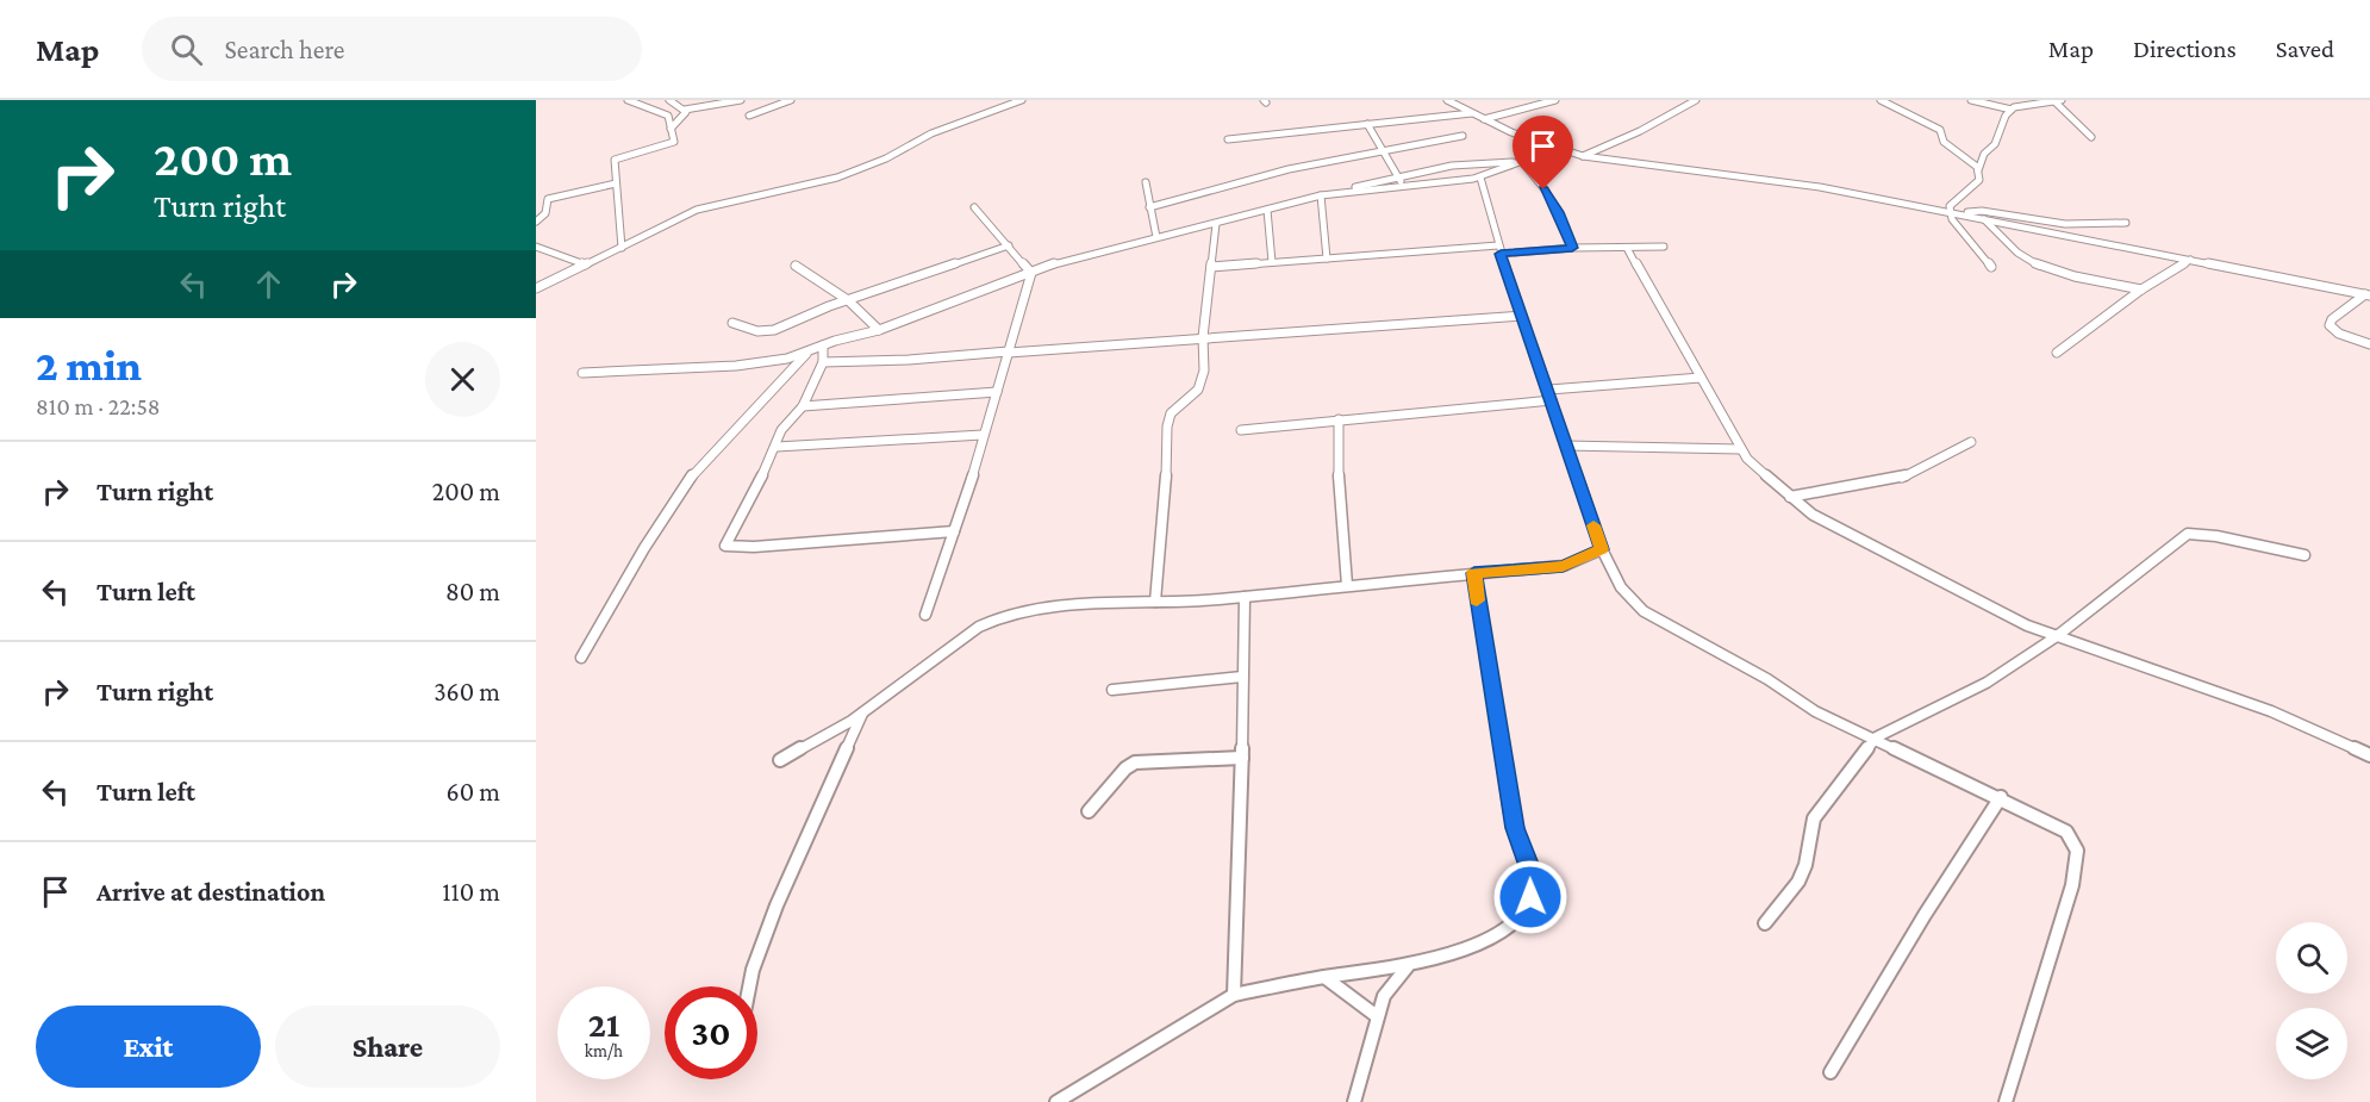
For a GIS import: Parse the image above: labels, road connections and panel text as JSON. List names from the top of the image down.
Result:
{
  "page": {
    "header": "Map",
    "search": "Search here",
    "nav": ["Map", "Directions", "Saved"],
    "turn": ["200 m", "Turn right"],
    "heading": ["2 min", "810 m · 22:58"],
    "list": [
      {
        "name": "Turn right",
        "value": "200 m"
      },
      {
        "name": "Turn left",
        "value": "80 m"
      },
      {
        "name": "Turn right",
        "value": "360 m"
      },
      {
        "name": "Turn left",
        "value": "60 m"
      },
      {
        "name": "Arrive at destination",
        "value": "110 m"
      }
    ],
    "speed": "21 km/h",
    "limit": "30",
    "buttons": ["Exit", "Share"]
  }
}
